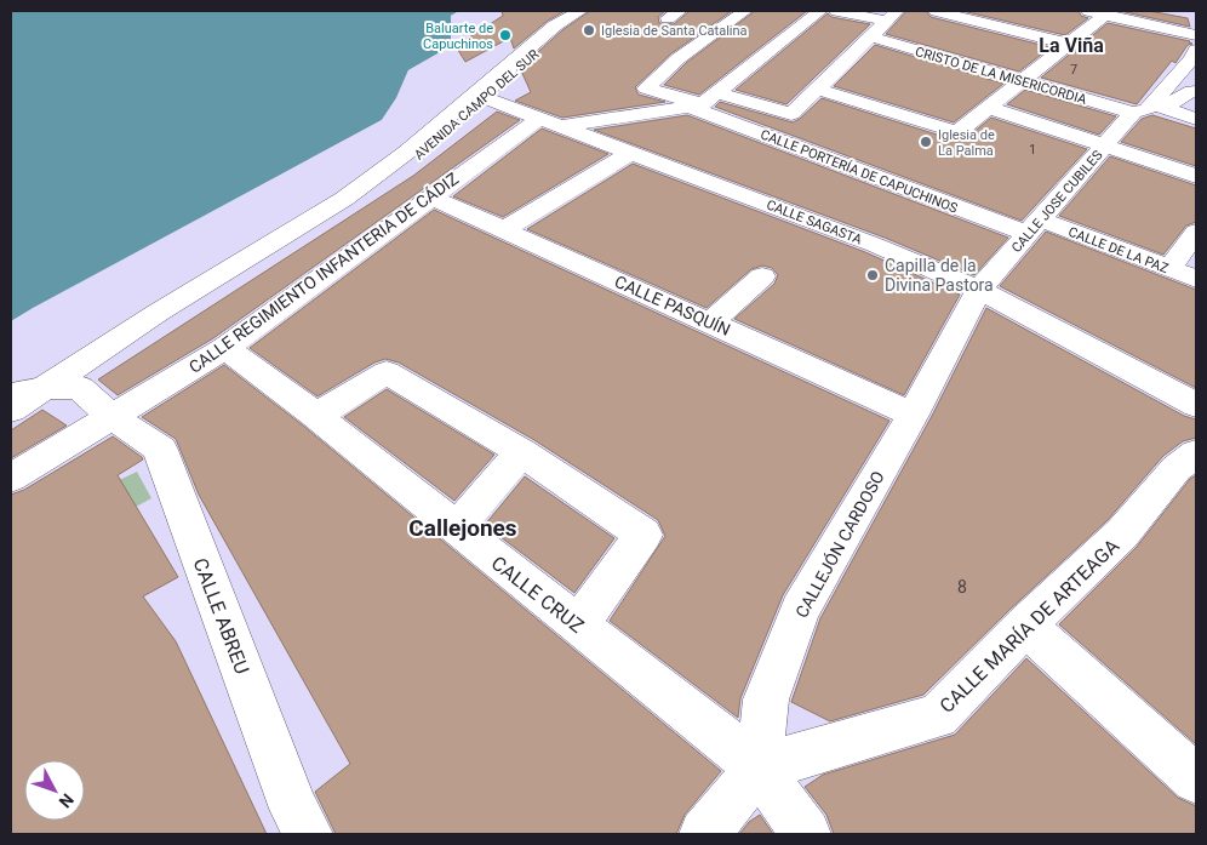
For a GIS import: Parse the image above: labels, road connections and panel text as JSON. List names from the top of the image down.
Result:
{
  "streets": {
    "street": [
      "CRISTO DE LA MISERICORDIA",
      "AVENIDA CAMPO DEL SUR",
      "CALLE PORTERÍA DE CAPUCHINOS",
      "CALLE JOSE CUBILES",
      "CALLE SAGASTA",
      "CALLE DE LA PAZ",
      "CALLE REGIMIENTO INFANTERIA DE CÁDIZ",
      "CALLE PASQUÍN",
      "CALLEJÓN CARDOSO",
      "CALLE CRUZ",
      "CALLE ABREU",
      "CALLE MARÍA DE ARTEAGA"
    ]
  },
  "crossings": [
    ["CRISTO DE LA MISERICORDIA", "CALLE JOSE CUBILES"],
    ["AVENIDA CAMPO DEL SUR", "CALLE SAGASTA"],
    ["AVENIDA CAMPO DEL SUR", "CALLE ABREU"],
    ["CALLE PORTERÍA DE CAPUCHINOS", "CALLE JOSE CUBILES"],
    ["CALLE PORTERÍA DE CAPUCHINOS", "CALLE DE LA PAZ"],
    ["CALLE JOSE CUBILES", "CALLE SAGASTA"],
    ["CALLE JOSE CUBILES", "CALLE DE LA PAZ"],
    ["CALLE JOSE CUBILES", "CALLEJÓN CARDOSO"],
    ["CALLE SAGASTA", "CALLE REGIMIENTO INFANTERIA DE CÁDIZ"],
    ["CALLE SAGASTA", "CALLEJÓN CARDOSO"],
    ["CALLE REGIMIENTO INFANTERIA DE CÁDIZ", "CALLE PASQUÍN"],
    ["CALLE REGIMIENTO INFANTERIA DE CÁDIZ", "CALLE CRUZ"],
    ["CALLE REGIMIENTO INFANTERIA DE CÁDIZ", "CALLE ABREU"],
    ["CALLE PASQUÍN", "CALLEJÓN CARDOSO"],
    ["CALLEJÓN CARDOSO", "CALLE CRUZ"],
    ["CALLEJÓN CARDOSO", "CALLE MARÍA DE ARTEAGA"],
    ["CALLE CRUZ", "CALLE MARÍA DE ARTEAGA"]
  ],
  "districts": ["La Viña", "Callejones"],
  "places": [
    "Iglesia de Santa Catalina",
    "Baluarte de Capuchinos",
    "Iglesia de La Palma",
    "Capilla de la Divina Pastora"
  ],
  "house_numbers": ["7", "1", "8"],
  "north": "bottom right"
}
